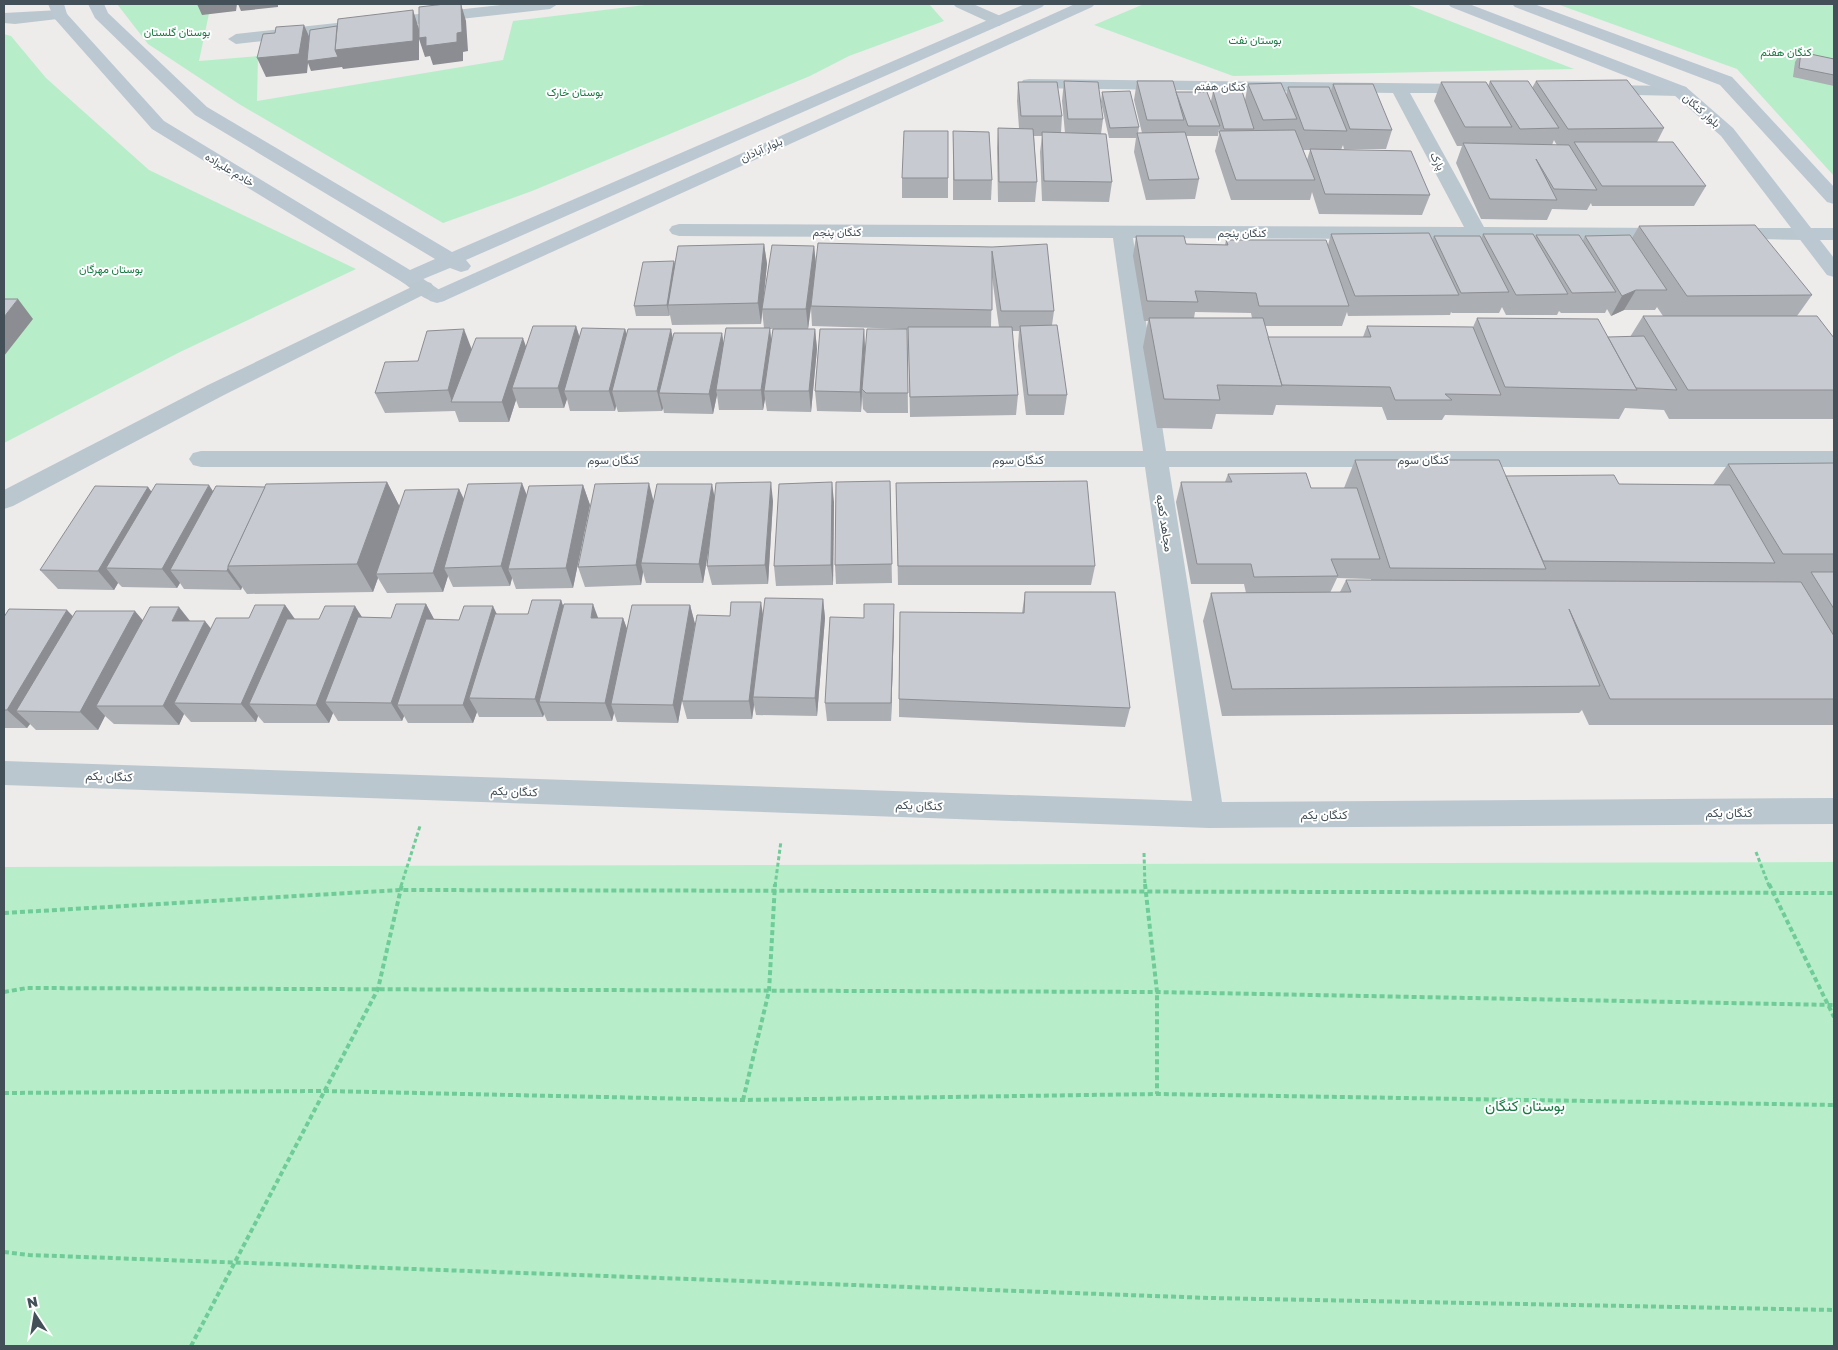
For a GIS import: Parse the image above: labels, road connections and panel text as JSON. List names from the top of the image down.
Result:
{
  "streets": {
    "main road": ["بلوار کنگان", "بلوار آبادان", "خادم علیزاده"],
    "street": [
      "کنگان هفتم",
      "پارک",
      "کنگان پنجم",
      "کنگان سوم",
      "مجاهد کعبه",
      "کنگان یکم"
    ]
  },
  "crossings": [
    ["کنگان هفتم", "پارک"],
    ["بلوار کنگان", "کنگان پنجم"],
    ["بلوار آبادان", "خادم علیزاده"],
    ["پارک", "کنگان پنجم"],
    ["کنگان پنجم", "مجاهد کعبه"],
    ["کنگان سوم", "مجاهد کعبه"],
    ["مجاهد کعبه", "کنگان یکم"]
  ],
  "parks": [
    "بوستان گلستان",
    "بوستان نفت",
    "کنگان هفتم",
    "بوستان خارک",
    "بوستان مهرگان",
    "بوستان کنگان"
  ],
  "north": "top"
}
